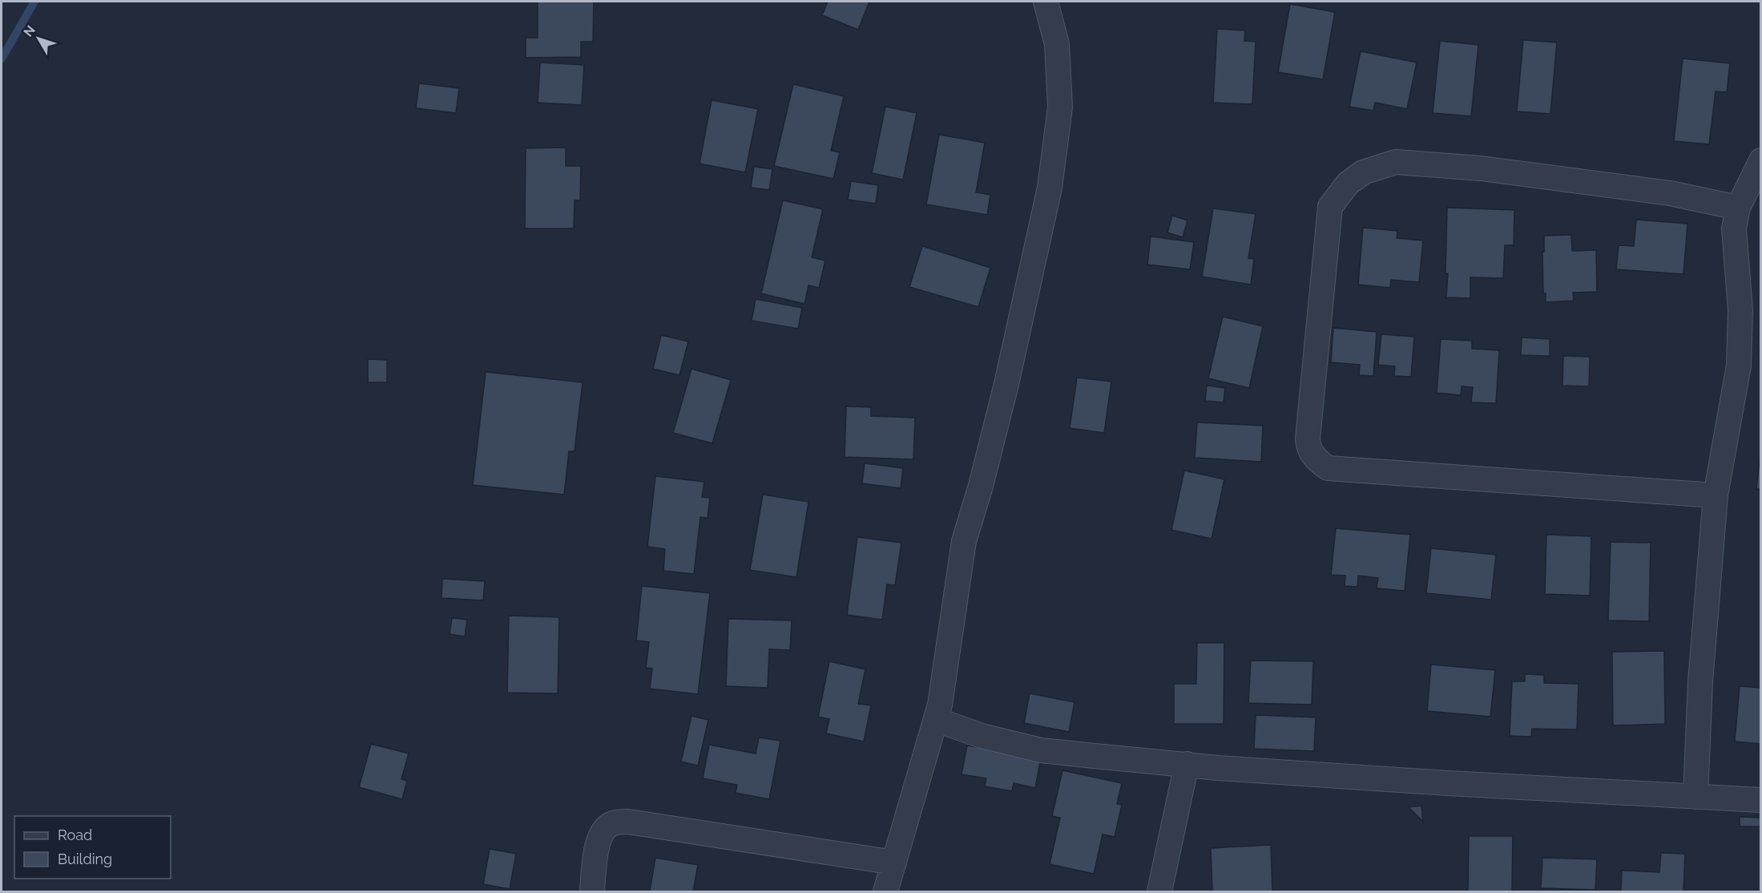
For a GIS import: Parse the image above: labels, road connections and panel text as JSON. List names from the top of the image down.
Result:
{
  "legend": ["Road", "Building"],
  "north": "top left"
}
